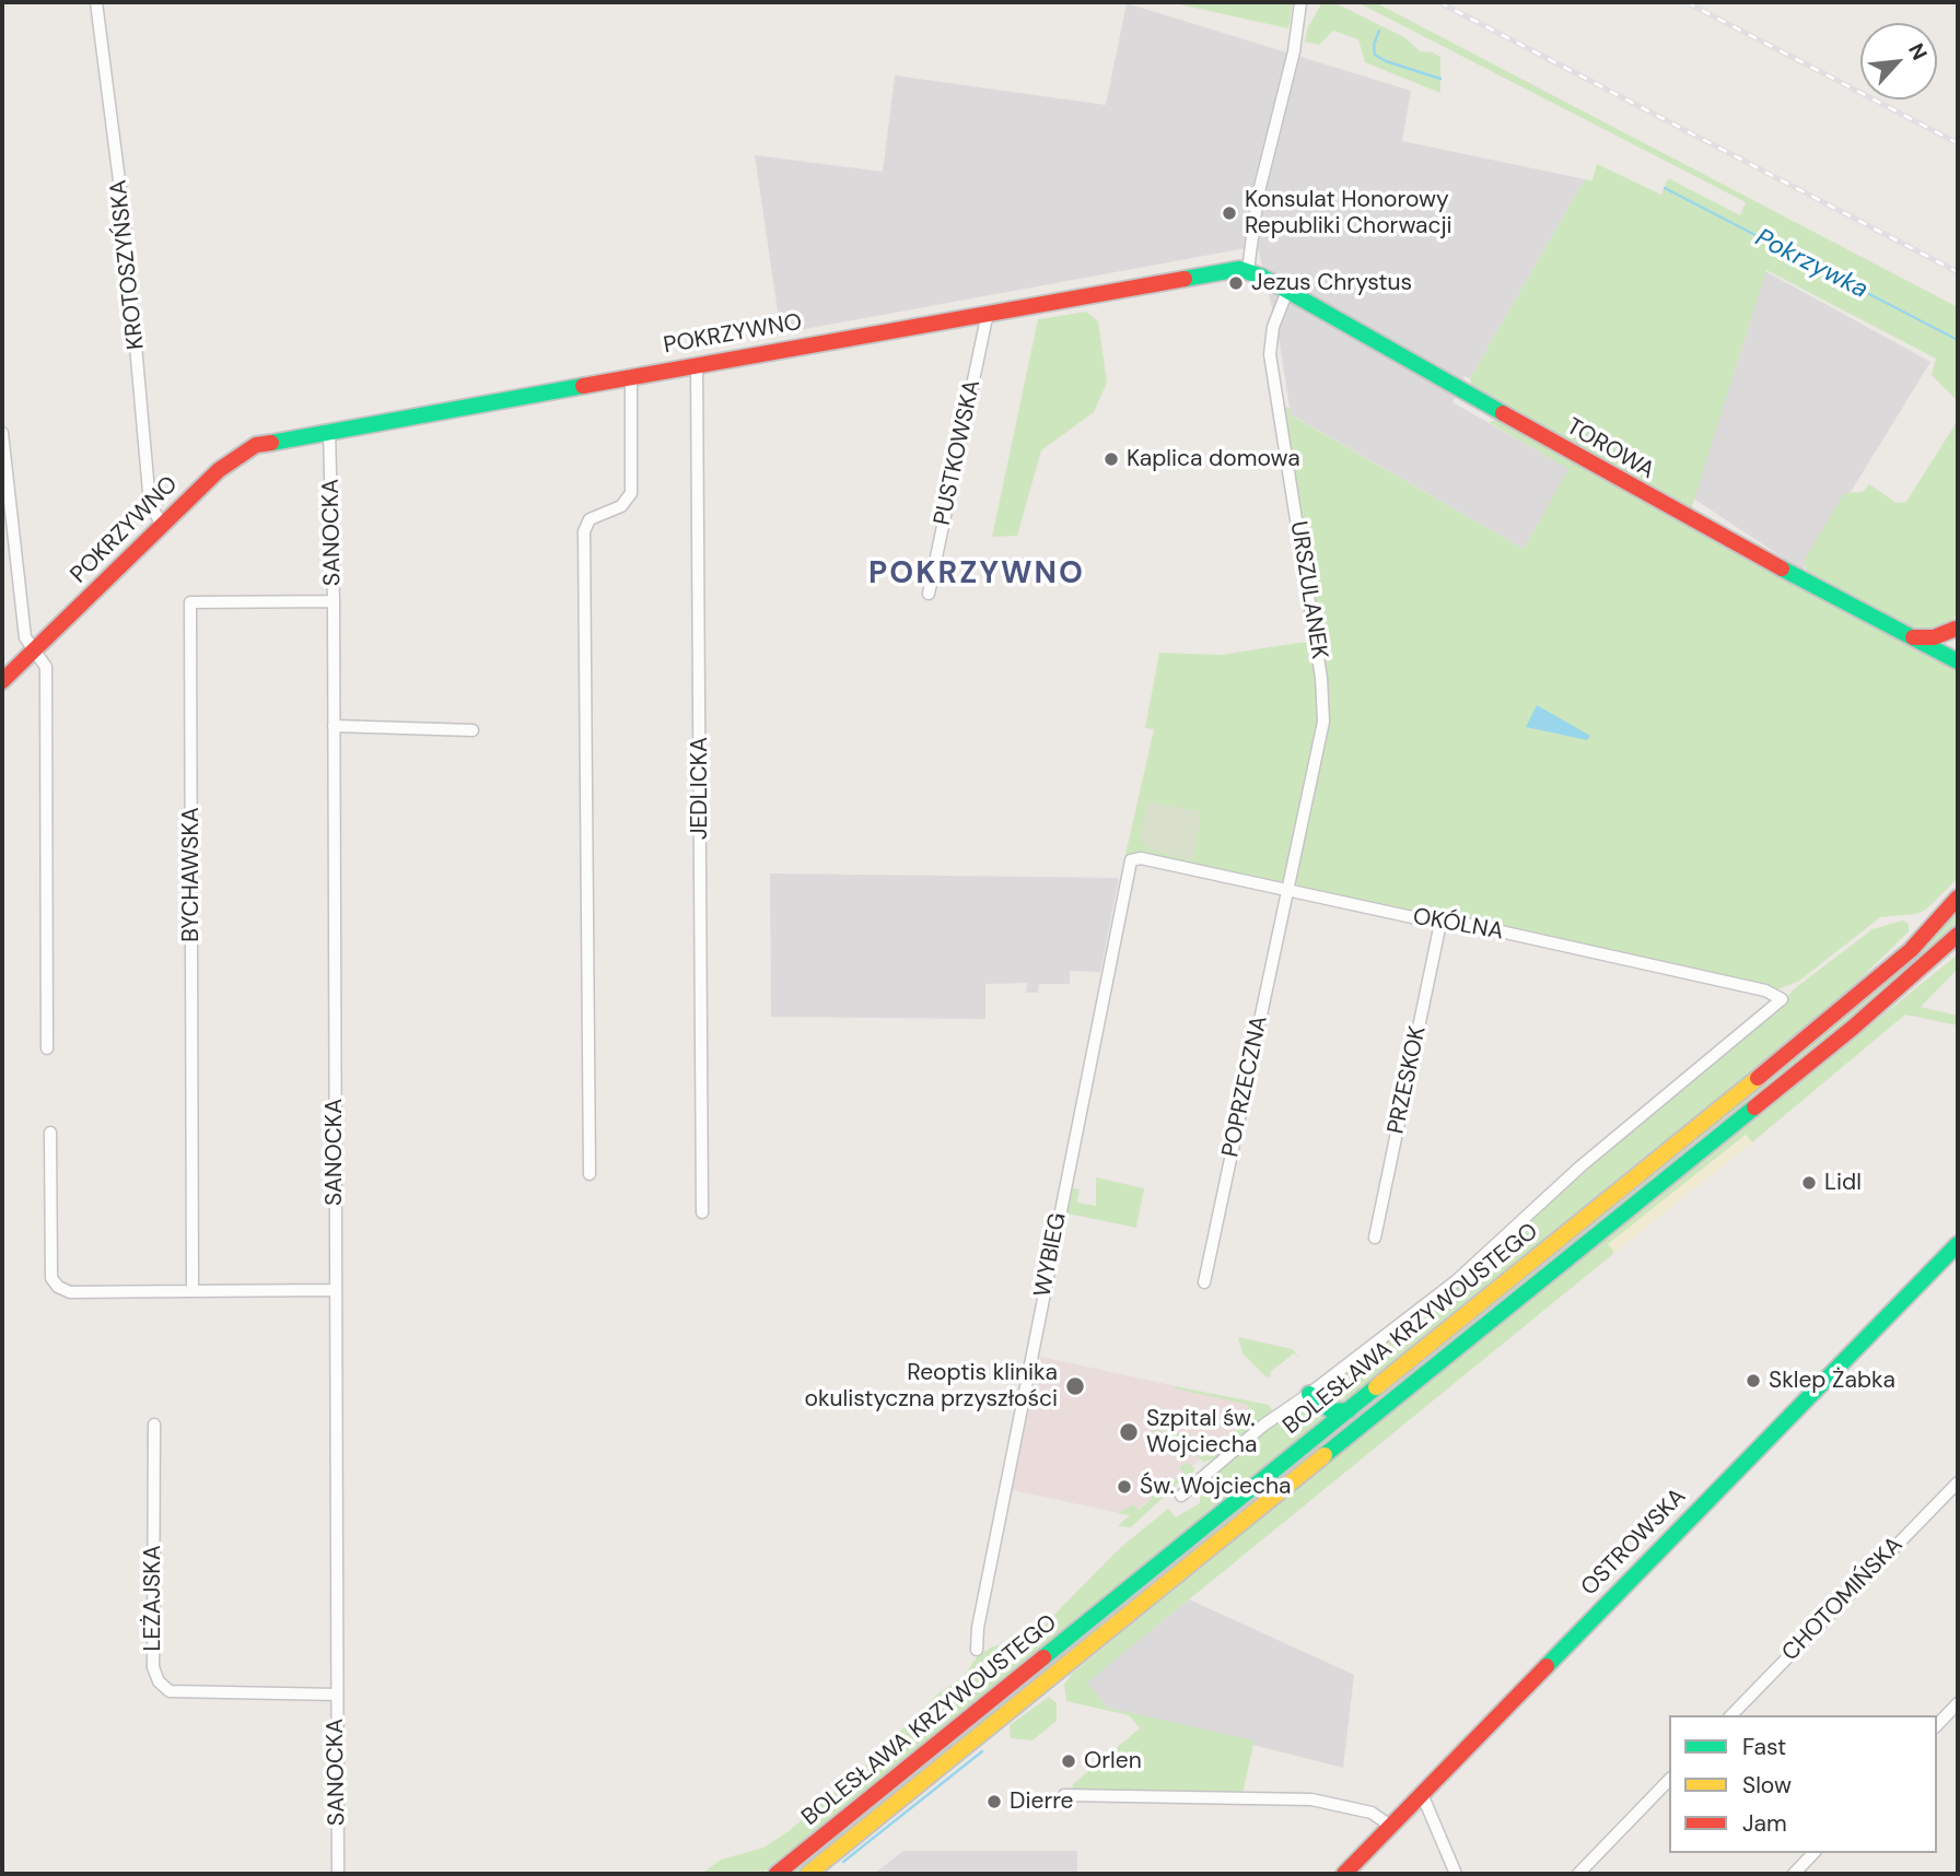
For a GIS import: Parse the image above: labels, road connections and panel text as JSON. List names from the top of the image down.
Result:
{
  "streets": {
    "street": [
      "KROTOSZYŃSKA",
      "POKRZYWNO",
      "TOROWA",
      "PUSTKOWSKA",
      "SANOCKA",
      "URSZULANEK",
      "JEDLICKA",
      "BYCHAWSKA",
      "OKÓLNA",
      "PRZESKOK",
      "POPRZECZNA",
      "WYBIEG",
      "BOLESŁAWA KRZYWOUSTEGO",
      "OSTROWSKA",
      "LEŻAJSKA",
      "CHOTOMIŃSKA"
    ]
  },
  "crossings": [
    ["KROTOSZYŃSKA", "POKRZYWNO"],
    ["POKRZYWNO", "TOROWA"],
    ["POKRZYWNO", "PUSTKOWSKA"],
    ["POKRZYWNO", "SANOCKA"],
    ["POKRZYWNO", "JEDLICKA"],
    ["TOROWA", "URSZULANEK"],
    ["SANOCKA", "BYCHAWSKA"],
    ["SANOCKA", "LEŻAJSKA"],
    ["URSZULANEK", "OKÓLNA"],
    ["URSZULANEK", "POPRZECZNA"],
    ["OKÓLNA", "PRZESKOK"],
    ["OKÓLNA", "POPRZECZNA"],
    ["OKÓLNA", "WYBIEG"],
    ["OKÓLNA", "BOLESŁAWA KRZYWOUSTEGO"]
  ],
  "districts": ["POKRZYWNO"],
  "water": ["Pokrzywka"],
  "places": [
    "Konsulat Honorowy Republiki Chorwacji",
    "Jezus Chrystus",
    "Kaplica domowa",
    "Lidl",
    "Sklep Żabka",
    "Reoptis klinika okulistyczna przyszłości",
    "Szpital św. Wojciecha",
    "Św. Wojciecha",
    "Orlen",
    "Dierre"
  ],
  "legend": ["Fast", "Slow", "Jam"],
  "north": "top right"
}
